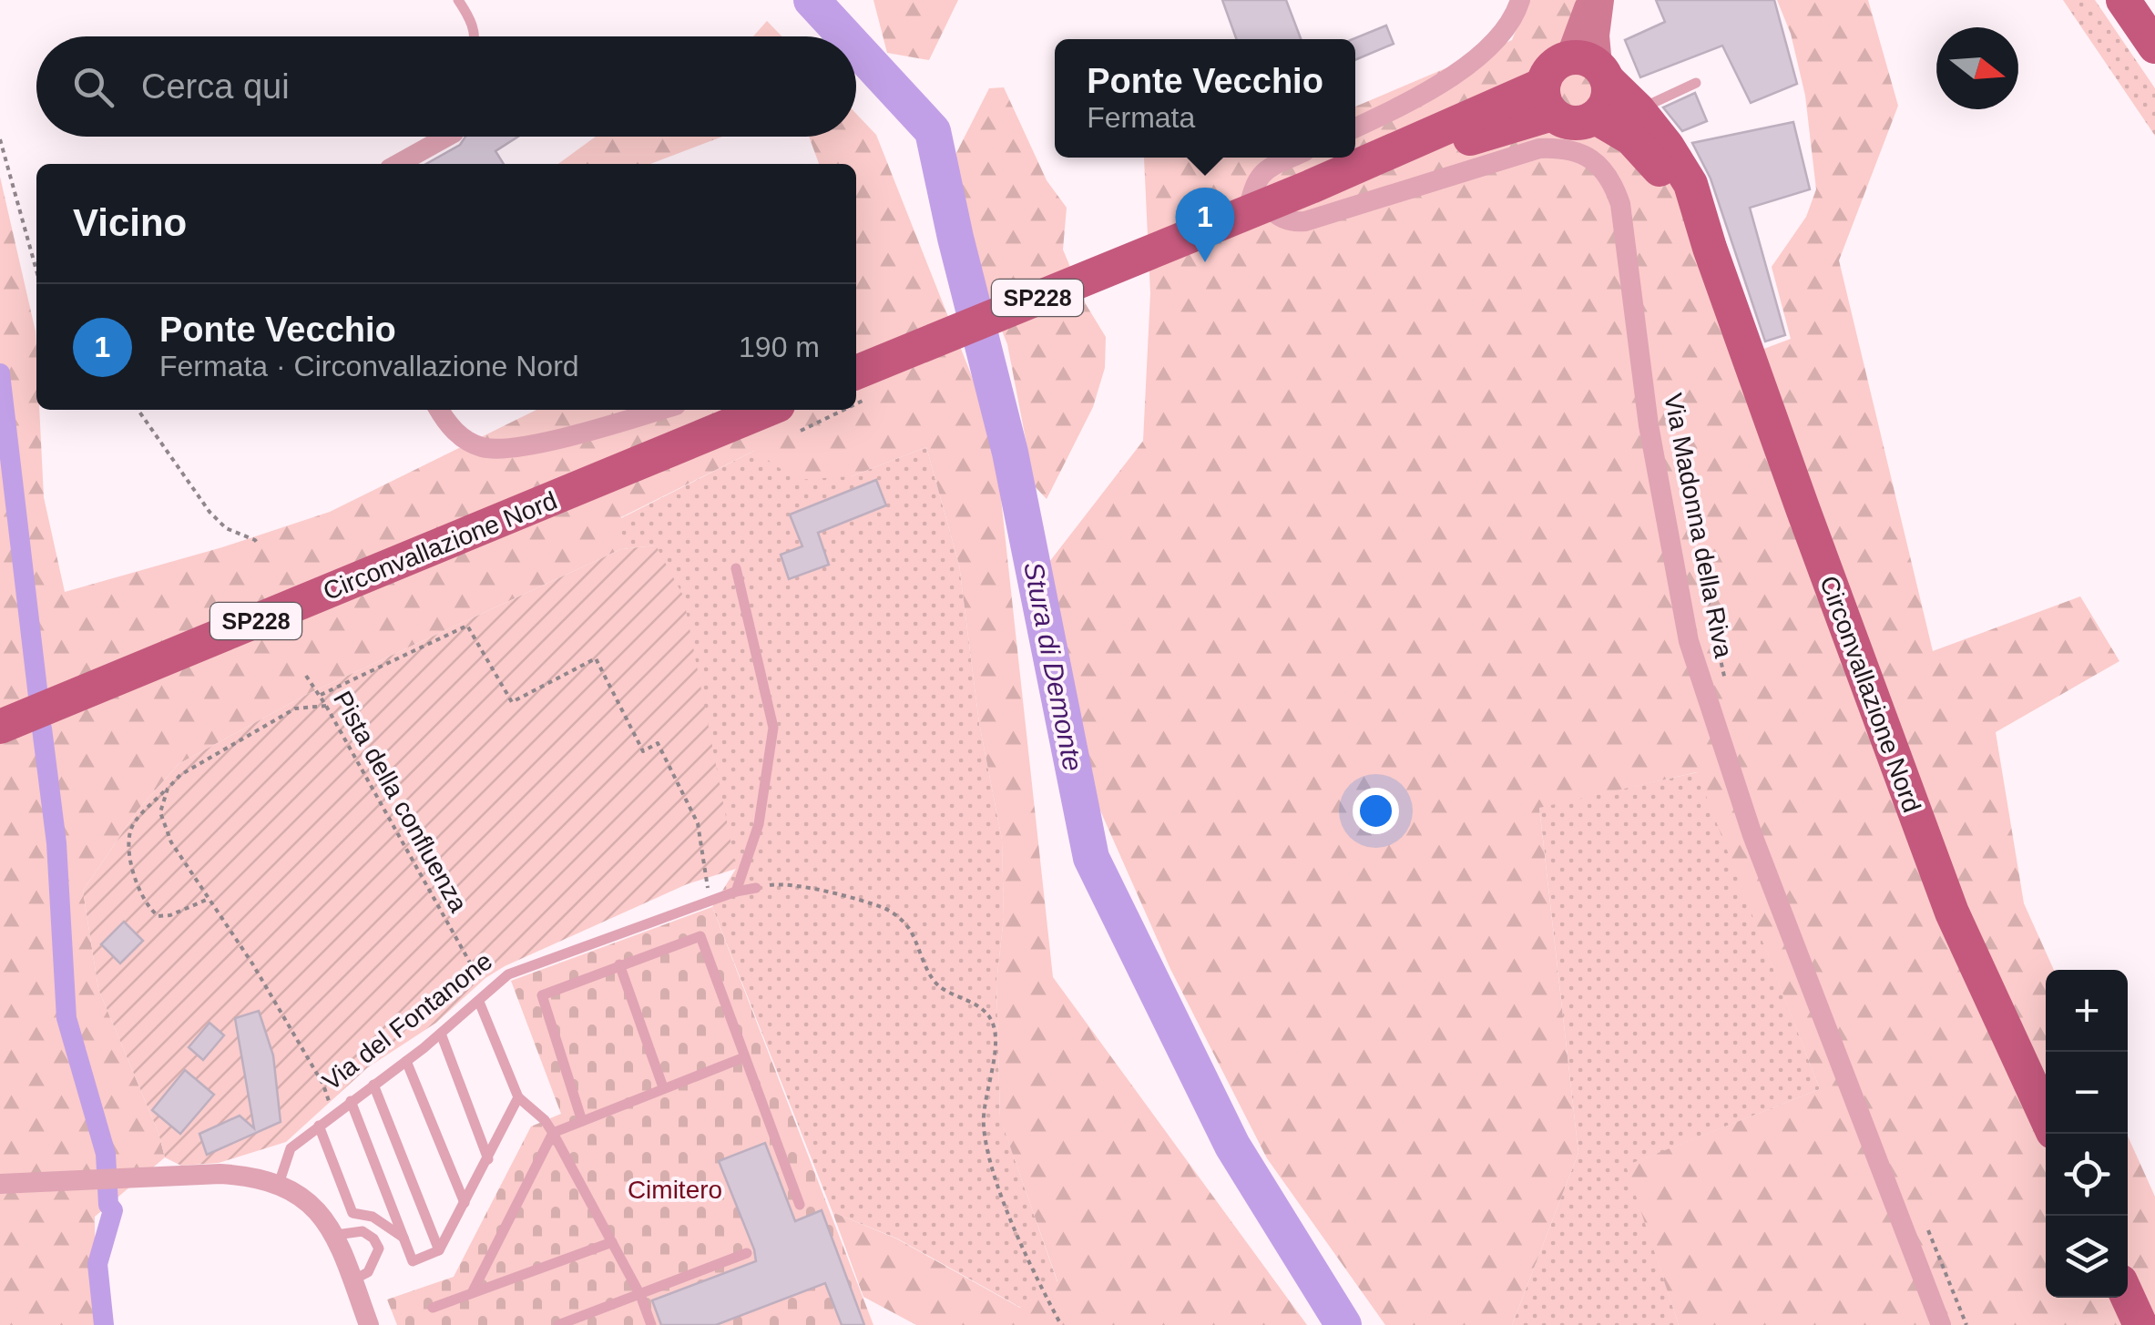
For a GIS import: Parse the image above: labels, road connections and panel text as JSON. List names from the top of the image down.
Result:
{
  "streets": {
    "main road": ["SP228", "Circonvallazione Nord"],
    "street": ["Via Madonna della Riva"],
    "lane": ["Via del Fontanone"],
    "path": ["Pista della confluenza"]
  },
  "crossings": [
    ["SP228", "Via Madonna della Riva"],
    ["Pista della confluenza", "Via del Fontanone"]
  ],
  "water": ["Stura di Demonte"],
  "parks": ["Cimitero"],
  "north": "right",
  "page": {
    "search": "Cerca qui",
    "popup": ["Ponte Vecchio", "Fermata"],
    "heading": "Vicino",
    "pins": "1",
    "list": [
      {
        "mark": "1",
        "name": "Ponte Vecchio",
        "note": "Fermata · Circonvallazione Nord",
        "value": "190 m"
      }
    ],
    "map_buttons": ["+", "−"]
  }
}
